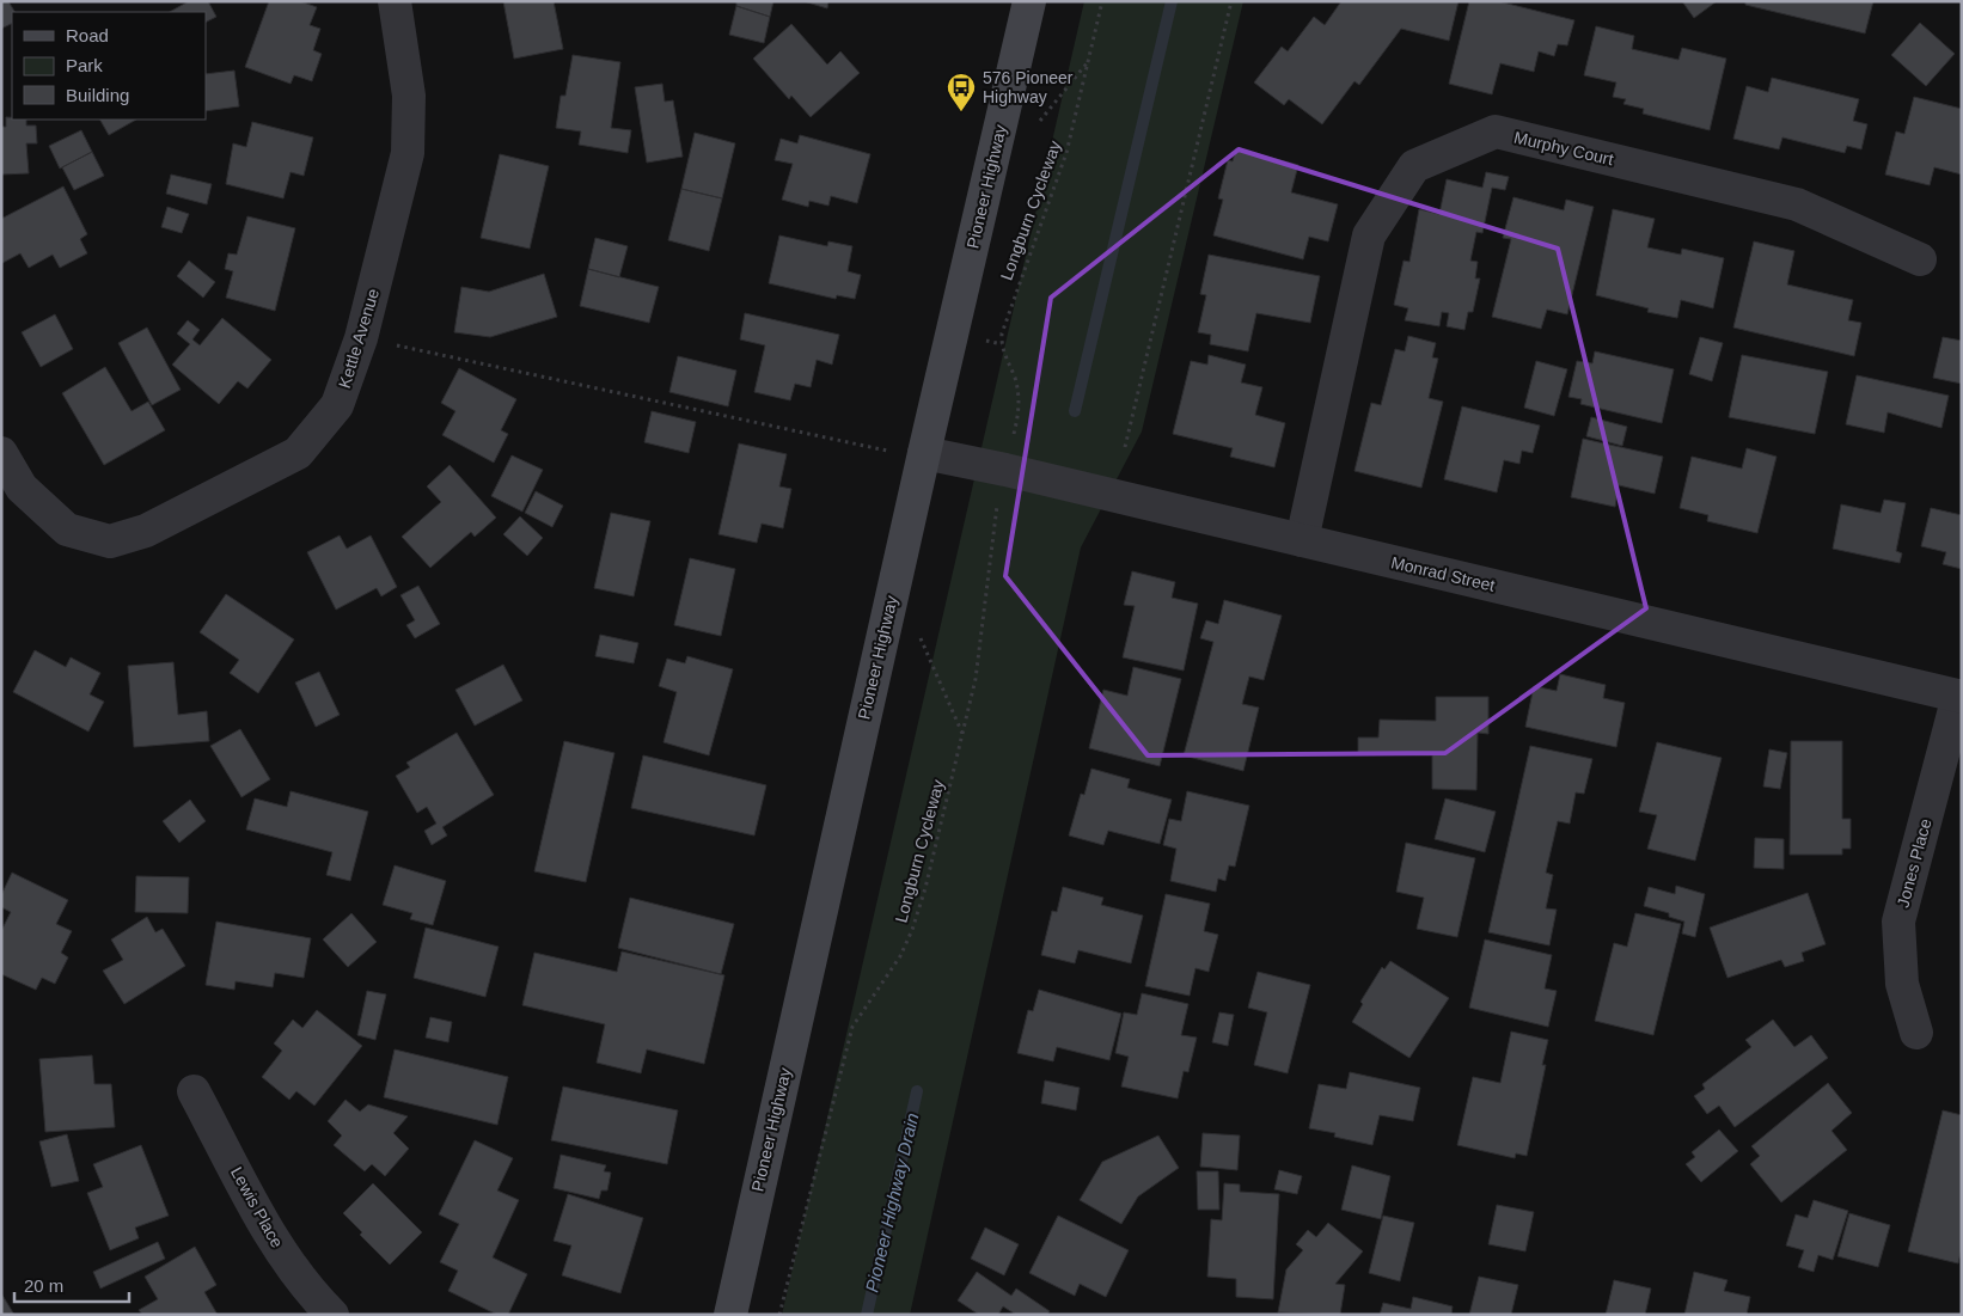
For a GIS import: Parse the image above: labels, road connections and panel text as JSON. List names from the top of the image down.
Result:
{
  "streets": {
    "main road": ["Pioneer Highway"],
    "street": [
      "Murphy Court",
      "Kettle Avenue",
      "Monrad Street",
      "Jones Place",
      "Lewis Place"
    ],
    "path": ["Longburn Cycleway"]
  },
  "crossings": [
    ["Murphy Court", "Monrad Street"],
    ["Pioneer Highway", "Monrad Street"],
    ["Monrad Street", "Jones Place"]
  ],
  "water": ["Pioneer Highway Drain"],
  "places": {
    "bus stop": ["576 Pioneer Highway"]
  },
  "legend": ["Road", "Park", "Building"],
  "scale_bar": "20 m"
}
